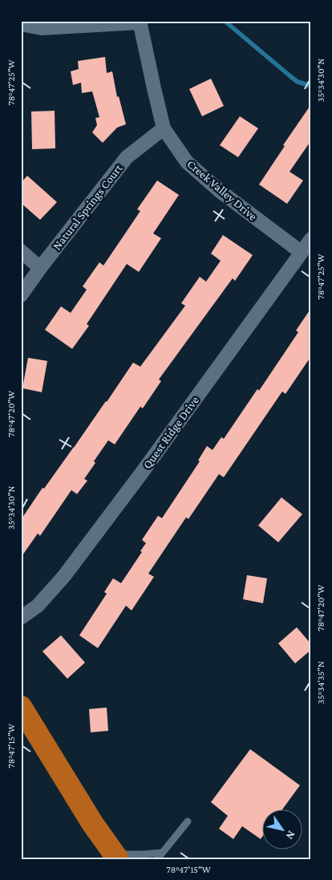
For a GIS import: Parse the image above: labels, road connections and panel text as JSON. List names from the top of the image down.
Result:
{
  "streets": {
    "street": ["Creek Valley Drive", "Natural Springs Court", "Quest Ridge Drive"]
  },
  "crossings": [
    ["Creek Valley Drive", "Natural Springs Court"],
    ["Creek Valley Drive", "Quest Ridge Drive"]
  ],
  "north": "bottom right",
  "coordinates": [
    "35°34'30\"N",
    "78°47'25\"W",
    "78°47'20\"W",
    "35°34'35\"N",
    "78°47'15\"W"
  ]
}
